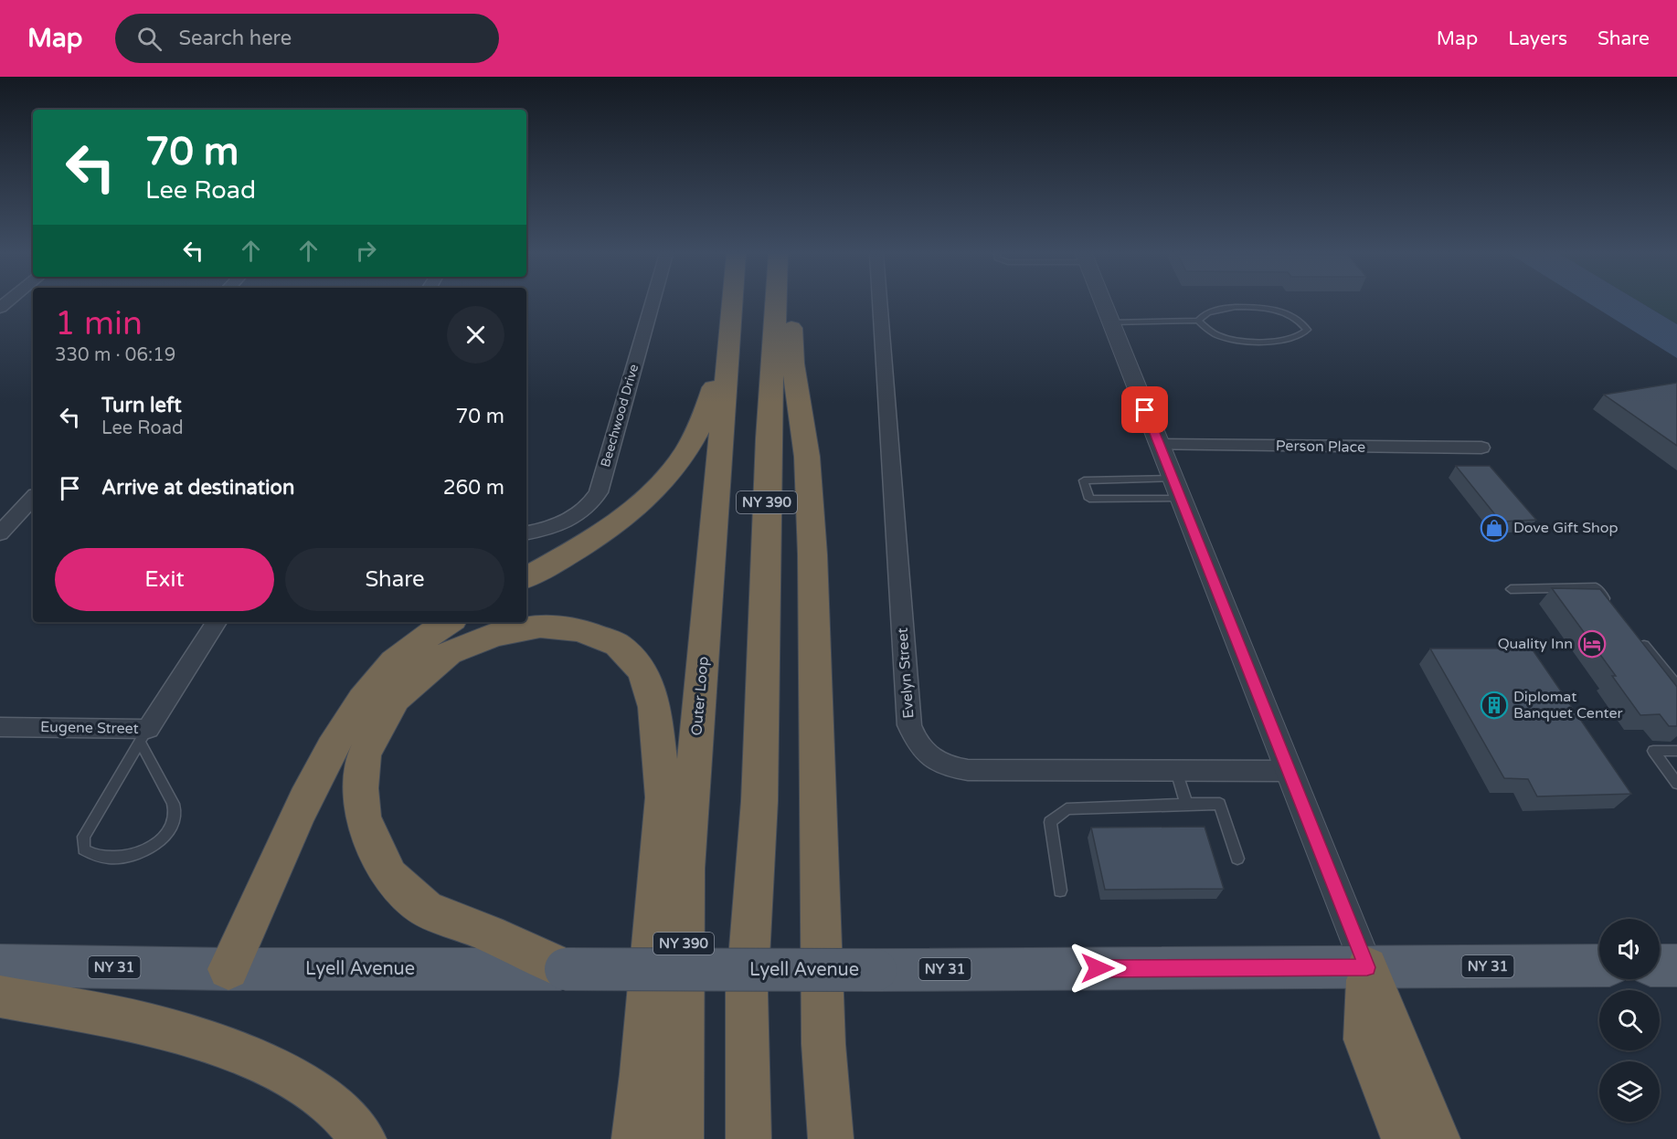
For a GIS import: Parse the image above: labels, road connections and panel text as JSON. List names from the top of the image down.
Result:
{
  "streets": {
    "highway": ["NY 390", "Outer Loop"],
    "main road": ["NY 31", "Lyell Avenue"],
    "street": [
      "Beechwood Drive",
      "Person Place",
      "Evelyn Street",
      "Eugene Street"
    ]
  },
  "places": {
    "shop": ["Dove Gift Shop"],
    "hotel": ["Quality Inn"],
    "building": ["Diplomat Banquet Center"]
  },
  "page": {
    "header": "Map",
    "search": "Search here",
    "nav": ["Map", "Layers", "Share"],
    "turn": ["70 m", "Lee Road"],
    "heading": ["1 min", "330 m · 06:19"],
    "list": [
      {
        "name": "Turn left",
        "note": "Lee Road",
        "value": "70 m"
      },
      {
        "name": "Arrive at destination",
        "value": "260 m"
      }
    ],
    "buttons": ["Exit", "Share"]
  }
}
